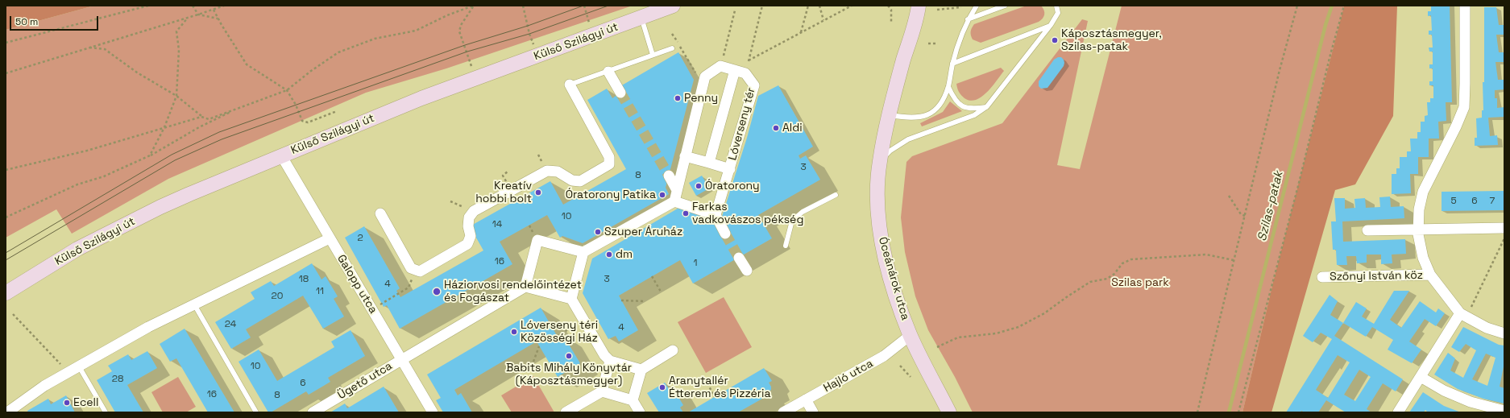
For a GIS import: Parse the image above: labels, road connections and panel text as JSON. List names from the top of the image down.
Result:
{
  "streets": {
    "street": [
      "Külső Szilágyi út",
      "Lóverseny tér",
      "Szőnyi István köz",
      "Óceánárok utca",
      "Galopp utca",
      "Hajló utca",
      "Ügető utca"
    ]
  },
  "crossings": [
    ["Külső Szilágyi út", "Galopp utca"],
    ["Óceánárok utca", "Hajló utca"],
    ["Galopp utca", "Ügető utca"]
  ],
  "water": ["Szilas-patak"],
  "parks": ["Szilas park"],
  "places": [
    "Káposztásmegyer, Szilas-patak",
    "Penny",
    "Aldi",
    "Óratorony",
    "Kreatív hobbi bolt",
    "Óratorony Patika",
    "Farkas vadkovászos pékség",
    "Szuper Áruház",
    "dm",
    "Háziorvosi rendelőintézet és Fogászat",
    "Lóverseny téri Közösségi Ház",
    "Babits Mihály Könyvtár (Káposztásmegyer)",
    "Aranytallér Étterem és Pizzéria",
    "Ecell"
  ],
  "house_numbers": [
    "3",
    "8",
    "5",
    "6",
    "7",
    "10",
    "14",
    "2",
    "16",
    "1",
    "18",
    "3",
    "4",
    "11",
    "20",
    "24",
    "4",
    "10",
    "28",
    "6",
    "16",
    "8"
  ],
  "scale_bar": "50 m"
}
